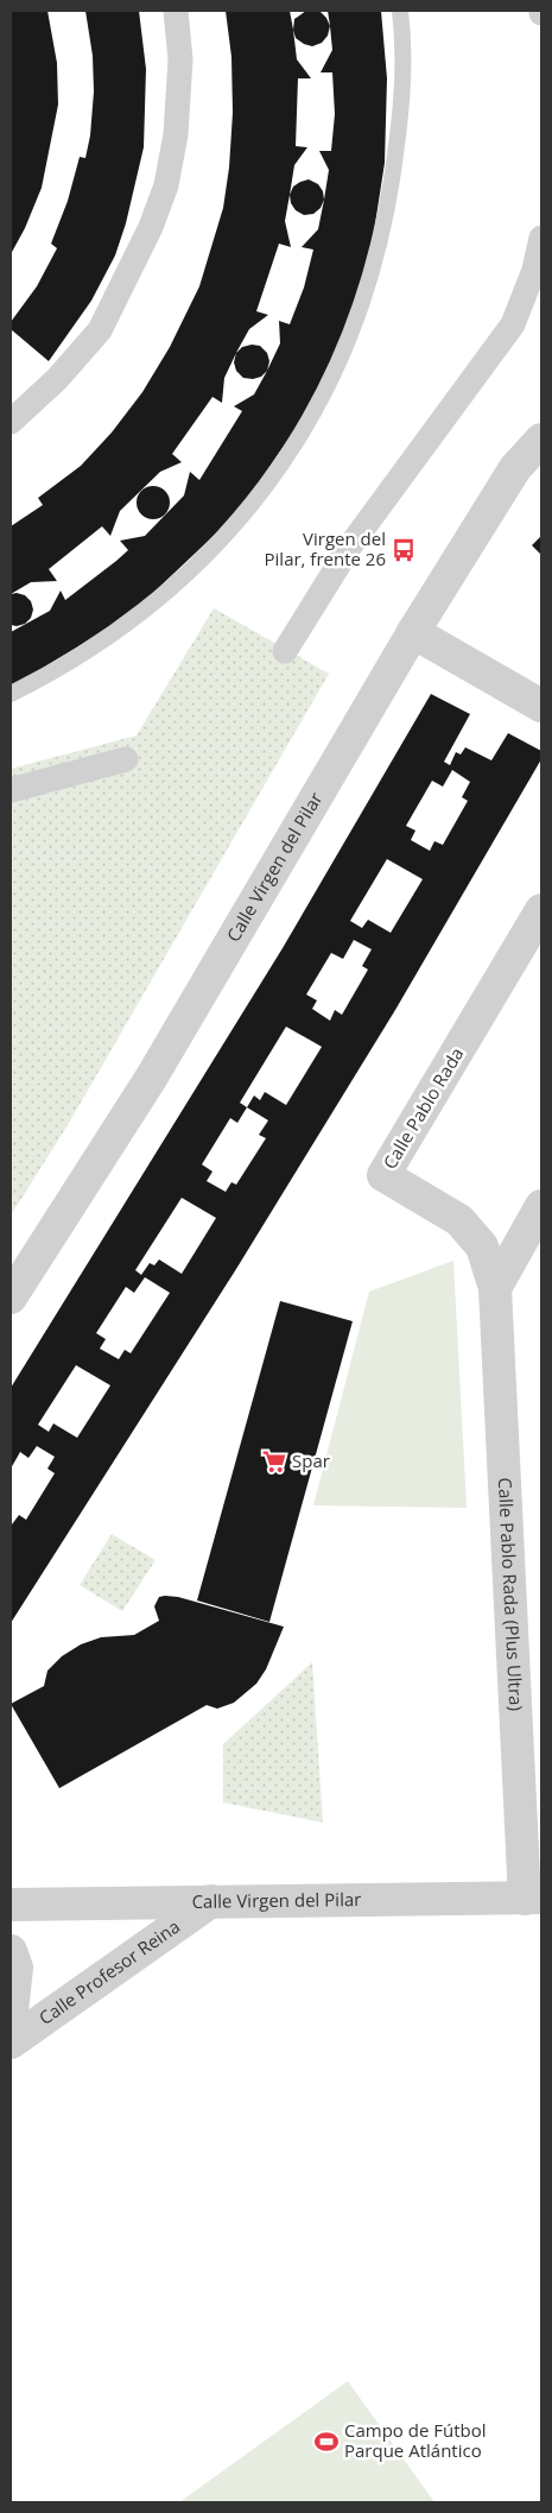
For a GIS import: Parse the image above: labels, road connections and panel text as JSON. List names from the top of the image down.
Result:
{
  "streets": {
    "street": [
      "Calle Virgen del Pilar",
      "Calle Pablo Rada",
      "Calle Pablo Rada (Plus Ultra)",
      "Calle Profesor Reina"
    ]
  },
  "crossings": [
    ["Calle Virgen del Pilar", "Calle Pablo Rada (Plus Ultra)"],
    ["Calle Virgen del Pilar", "Calle Profesor Reina"],
    ["Calle Pablo Rada", "Calle Pablo Rada (Plus Ultra)"]
  ],
  "places": {
    "bus stop": ["Virgen del Pilar, frente 26"],
    "supermarket": ["Spar"],
    "sports": ["Campo de Fútbol Parque Atlántico"]
  }
}
